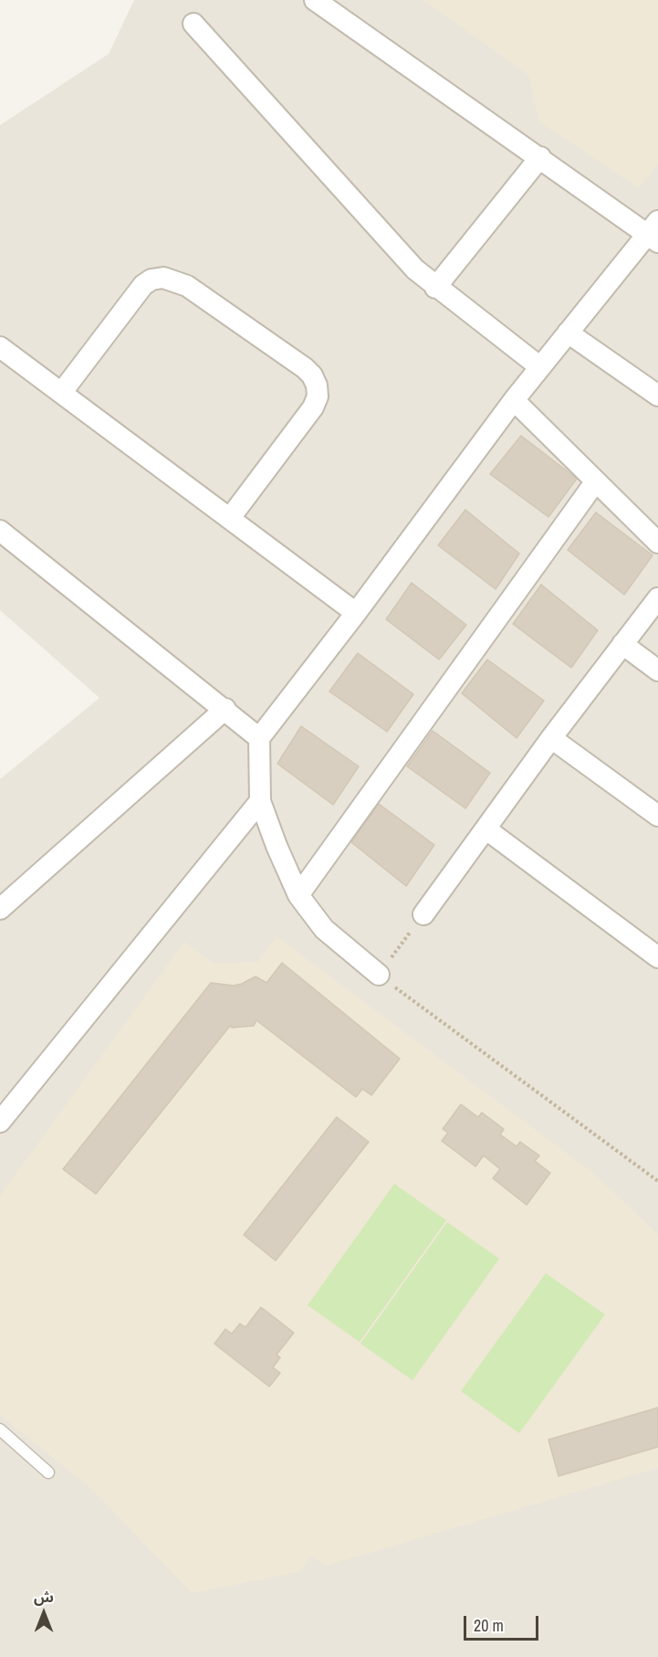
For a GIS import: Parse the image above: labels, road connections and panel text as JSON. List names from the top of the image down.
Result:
{
  "scale_bar": "20 m",
  "north": "top"
}
